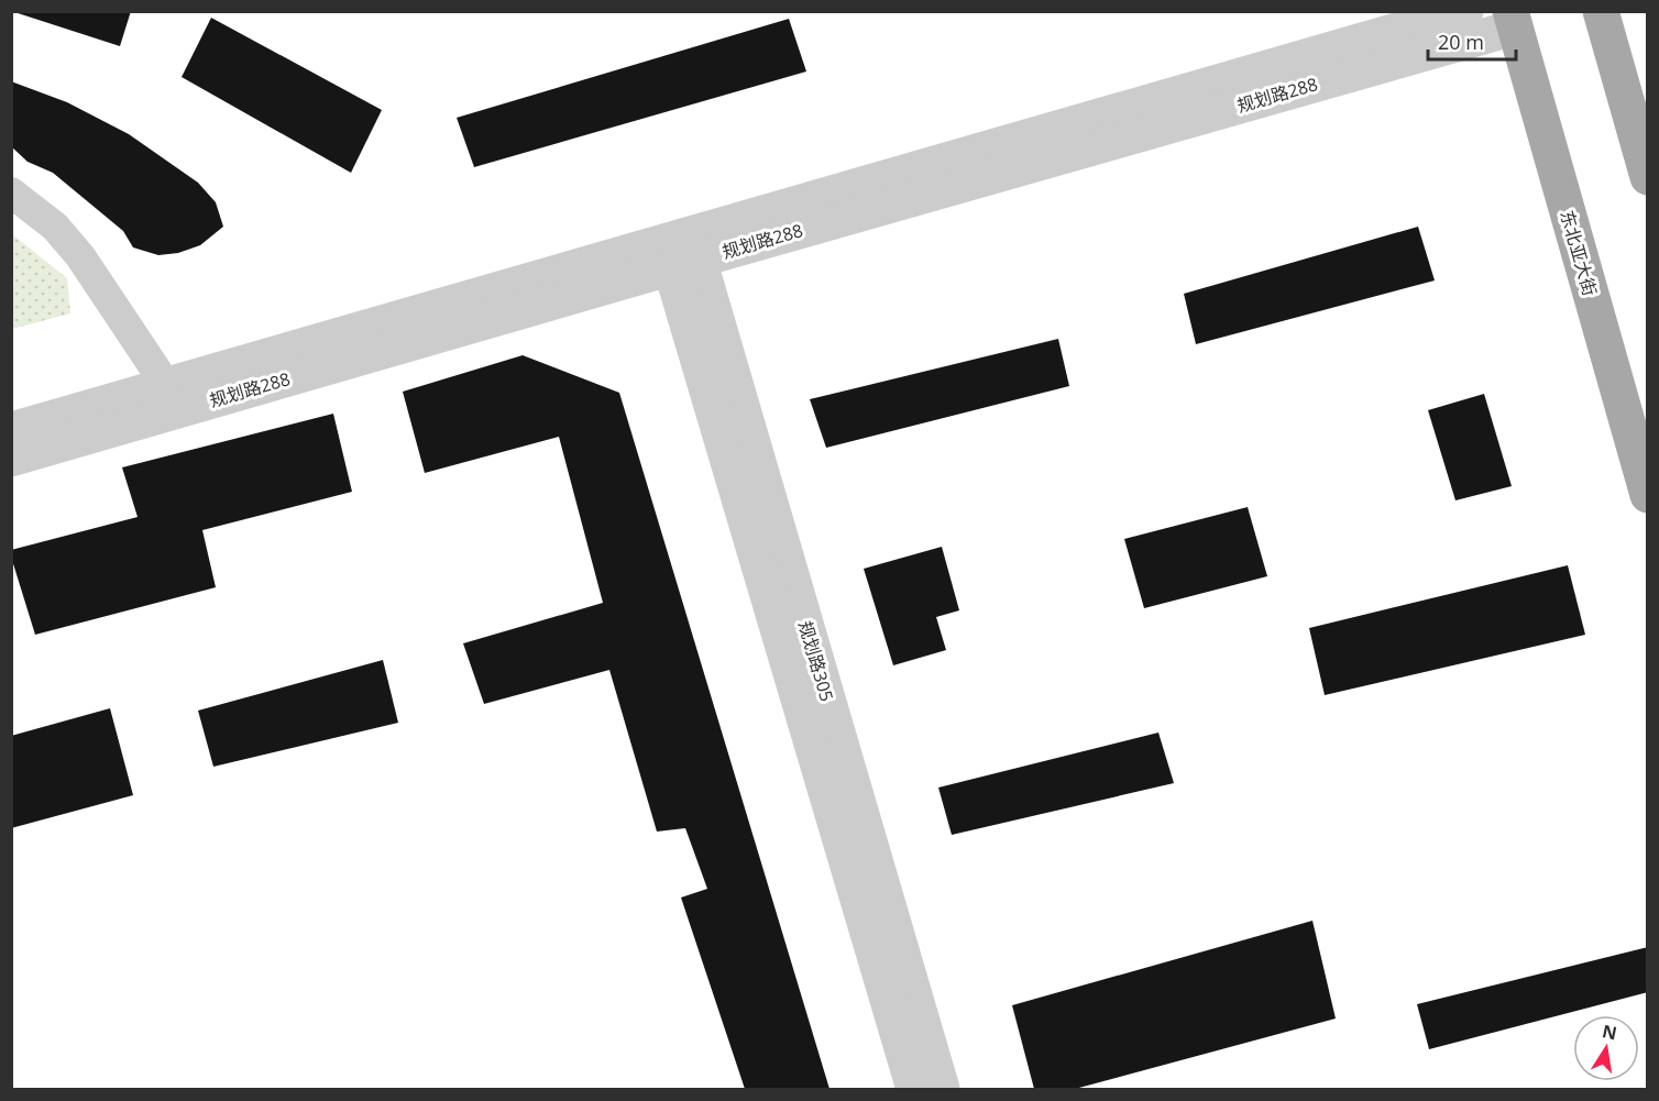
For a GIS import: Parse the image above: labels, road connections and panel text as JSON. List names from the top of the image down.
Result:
{
  "streets": {
    "main road": ["东北亚大街"],
    "street": ["规划路288", "规划路305"]
  },
  "crossings": [
    ["规划路288", "东北亚大街"],
    ["规划路288", "规划路305"]
  ],
  "scale_bar": "20 m",
  "north": "top"
}
